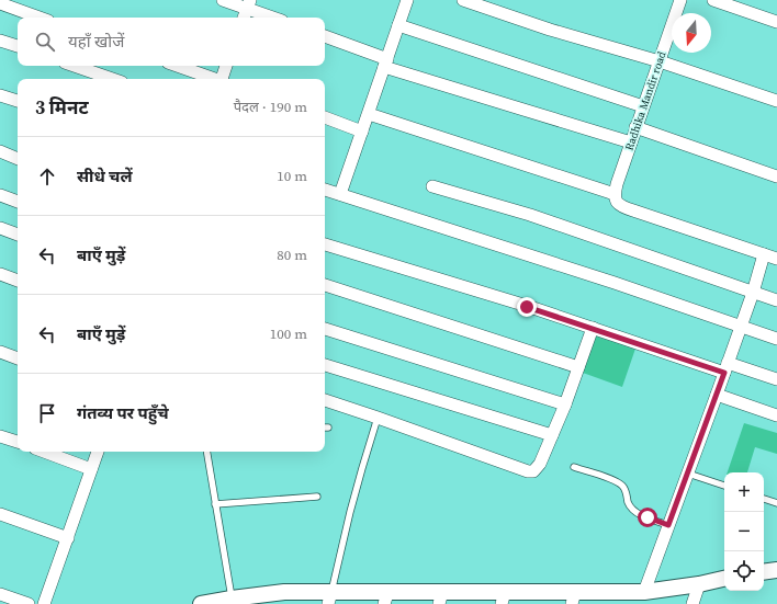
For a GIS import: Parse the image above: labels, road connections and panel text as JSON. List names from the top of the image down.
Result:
{
  "streets": {
    "street": ["Radhika Mandir road"]
  },
  "north": "bottom",
  "page": {
    "search": "यहाँ खोजें",
    "heading": ["3 मिनट", "पैदल · 190 m"],
    "list": [
      ["सीधे चलें", "10 m"],
      ["बाएँ मुड़ें", "80 m"],
      ["बाएँ मुड़ें", "100 m"],
      "गंतव्य पर पहुँचे"
    ],
    "map_buttons": ["+", "−"]
  }
}
